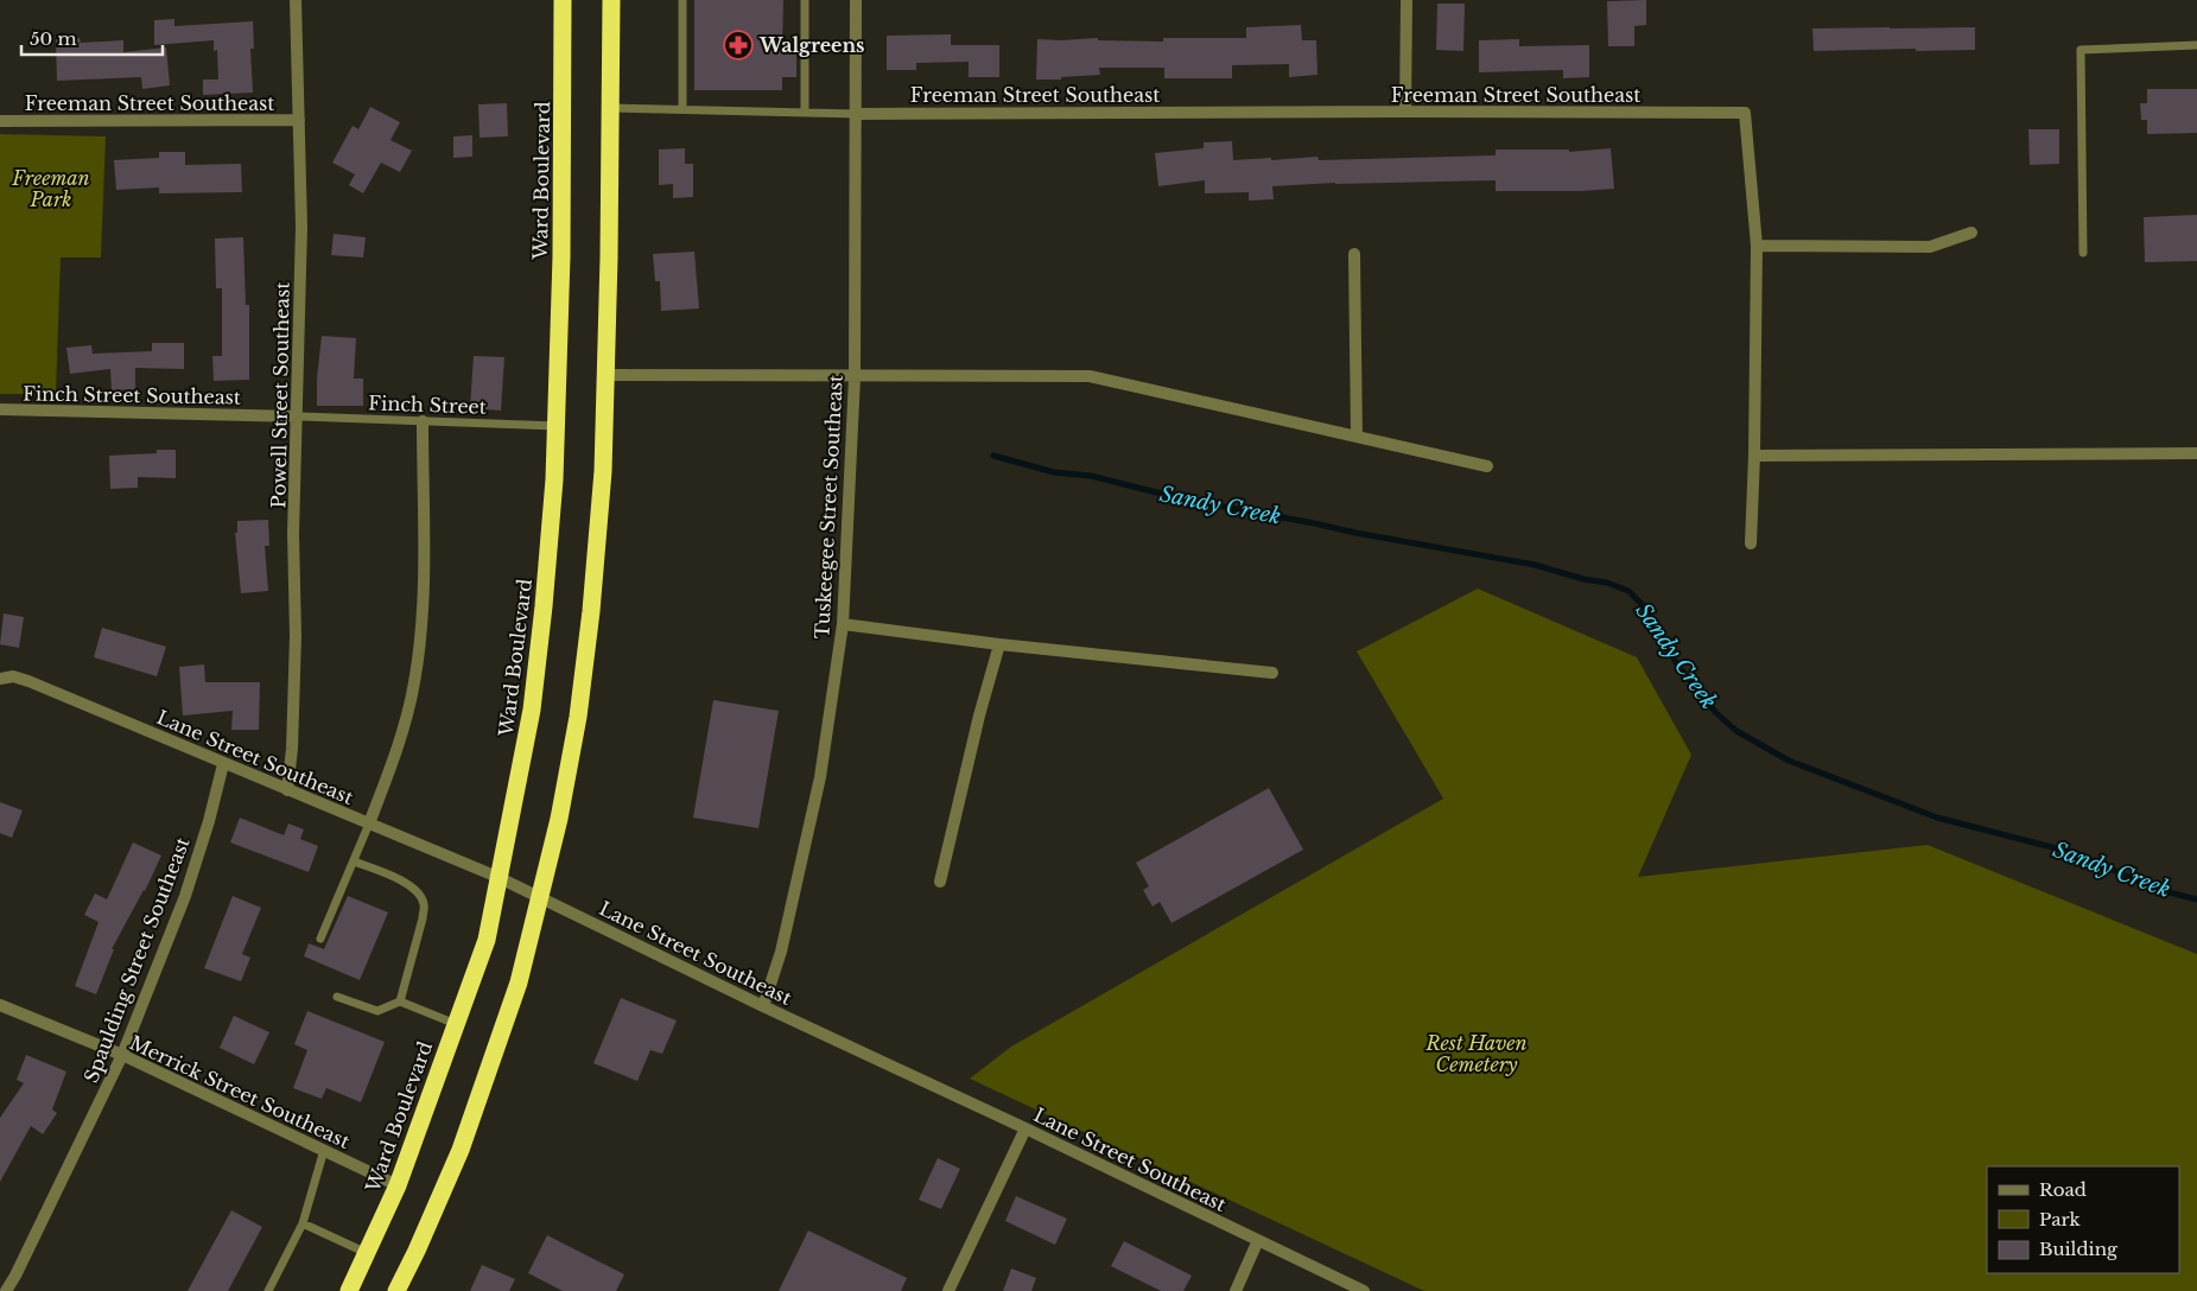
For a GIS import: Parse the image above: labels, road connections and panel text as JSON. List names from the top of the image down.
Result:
{
  "streets": {
    "highway": ["Ward Boulevard"],
    "street": [
      "Freeman Street Southeast",
      "Finch Street Southeast",
      "Powell Street Southeast",
      "Tuskeegee Street Southeast",
      "Lane Street Southeast",
      "Spaulding Street Southeast",
      "Merrick Street Southeast"
    ],
    "lane": ["Finch Street"]
  },
  "crossings": [
    ["Freeman Street Southeast", "Powell Street Southeast"],
    ["Freeman Street Southeast", "Tuskeegee Street Southeast"],
    ["Ward Boulevard", "Finch Street"],
    ["Ward Boulevard", "Lane Street Southeast"],
    ["Ward Boulevard", "Merrick Street Southeast"],
    ["Finch Street Southeast", "Powell Street Southeast"],
    ["Finch Street Southeast", "Finch Street"],
    ["Powell Street Southeast", "Finch Street"],
    ["Powell Street Southeast", "Lane Street Southeast"],
    ["Tuskeegee Street Southeast", "Lane Street Southeast"],
    ["Lane Street Southeast", "Spaulding Street Southeast"],
    ["Spaulding Street Southeast", "Merrick Street Southeast"]
  ],
  "water": ["Sandy Creek"],
  "parks": ["Freeman Park", "Rest Haven Cemetery"],
  "places": {
    "pharmacy": ["Walgreens"]
  },
  "legend": ["Road", "Park", "Building"],
  "scale_bar": "50 m"
}
